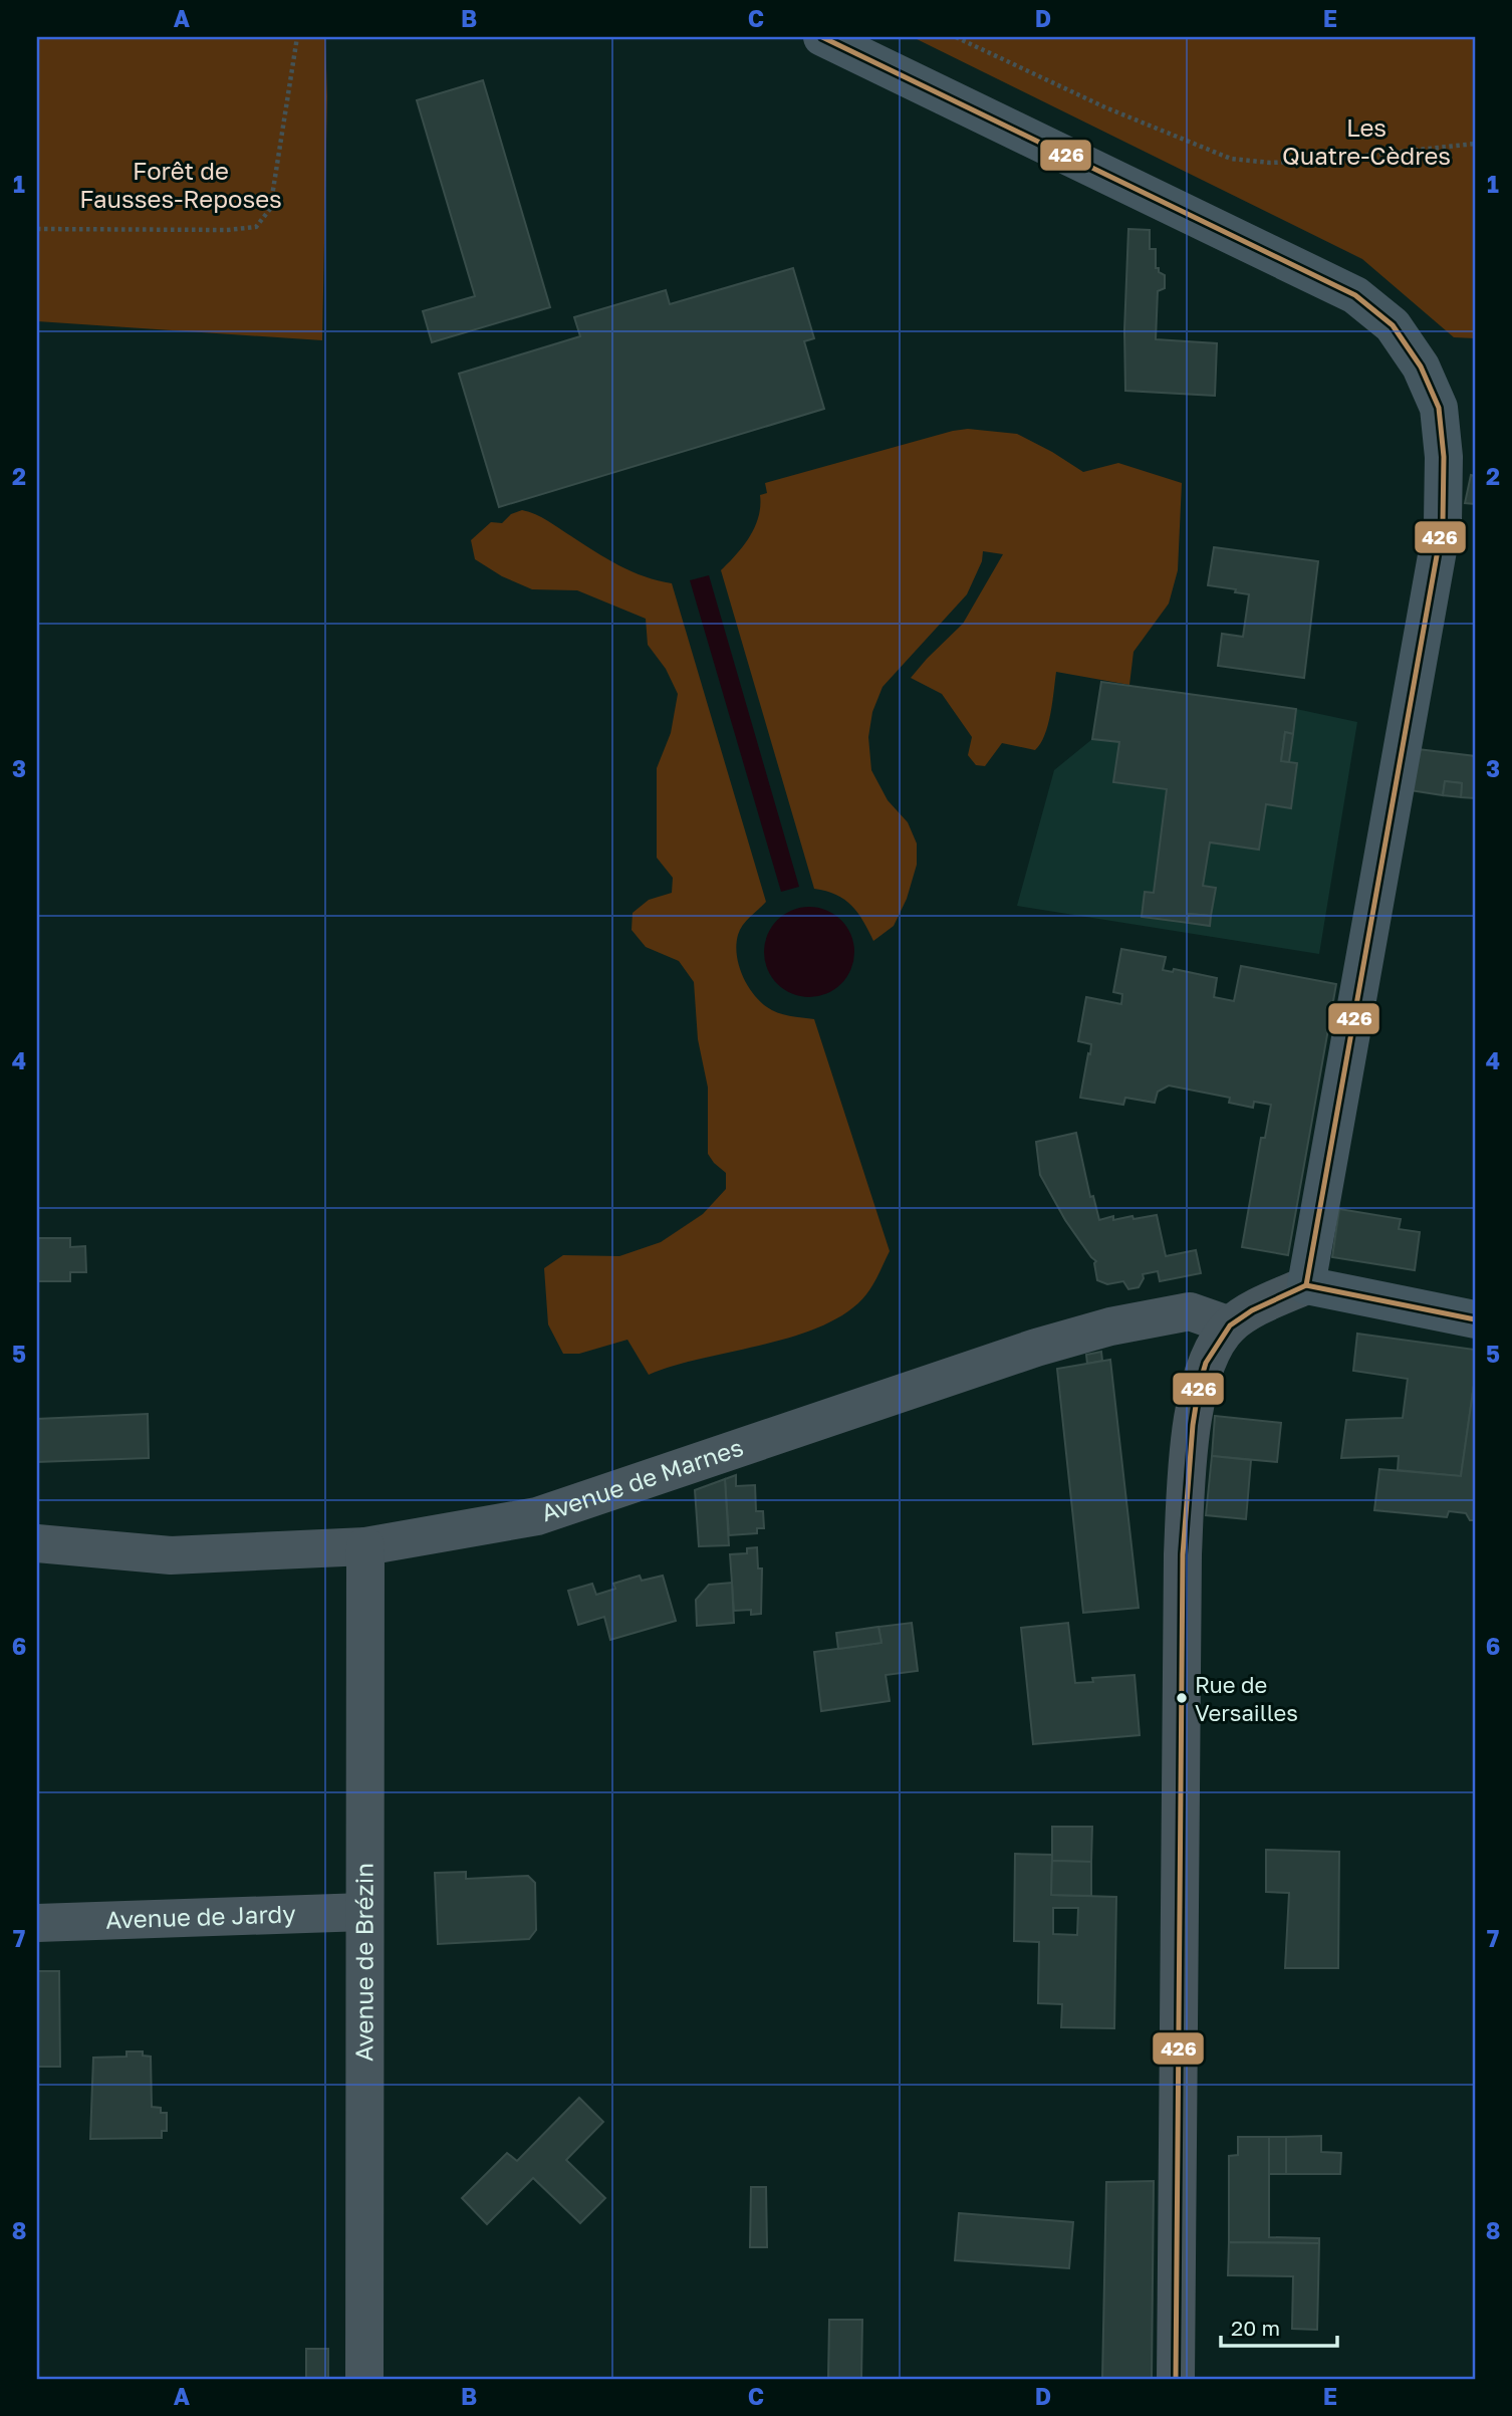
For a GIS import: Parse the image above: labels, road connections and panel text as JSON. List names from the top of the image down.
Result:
{
  "streets": {
    "street": ["Avenue de Marnes", "Avenue de Jardy", "Avenue de Brézin"]
  },
  "crossings": [
    ["Avenue de Marnes", "Avenue de Brézin"],
    ["Avenue de Jardy", "Avenue de Brézin"]
  ],
  "parks": ["Les Quatre-Cèdres", "Forêt de Fausses-Reposes"],
  "places": ["Rue de Versailles"],
  "lines": ["transit line 426"],
  "scale_bar": "20 m",
  "grid": {
    "columns": [
      "A",
      "B",
      "C",
      "D",
      "E"
    ],
    "rows": [
      "1",
      "2",
      "3",
      "4",
      "5",
      "6",
      "7",
      "8"
    ]
  }
}
